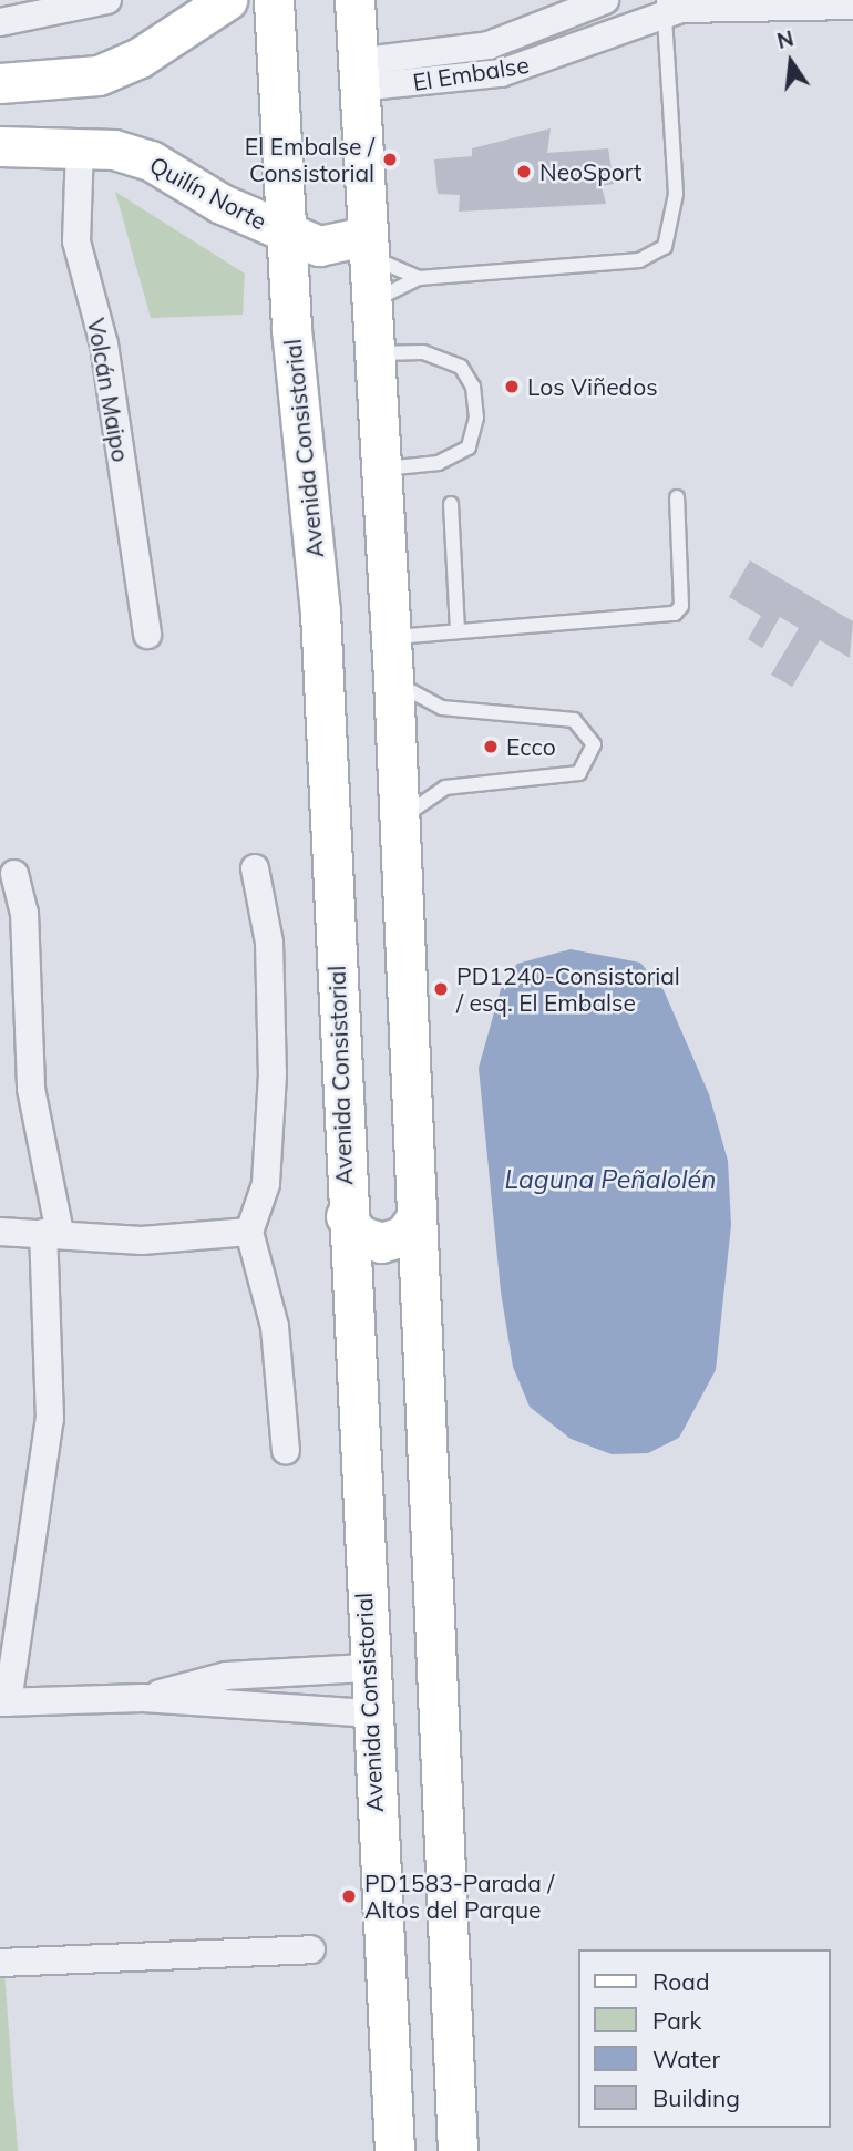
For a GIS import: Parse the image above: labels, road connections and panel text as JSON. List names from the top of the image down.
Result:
{
  "streets": {
    "main road": ["Quilín Norte", "Avenida Consistorial"],
    "street": ["El Embalse", "Volcán Maipo"]
  },
  "crossings": [
    ["Quilín Norte", "Volcán Maipo"],
    ["Quilín Norte", "Avenida Consistorial"]
  ],
  "water": ["Laguna Peñalolén"],
  "places": [
    "El Embalse / Consistorial",
    "NeoSport",
    "Los Viñedos",
    "Ecco",
    "PD1240-Consistorial / esq. El Embalse",
    "PD1583-Parada / Altos del Parque"
  ],
  "legend": [
    "Road",
    "Park",
    "Water",
    "Building"
  ],
  "north": "top"
}
